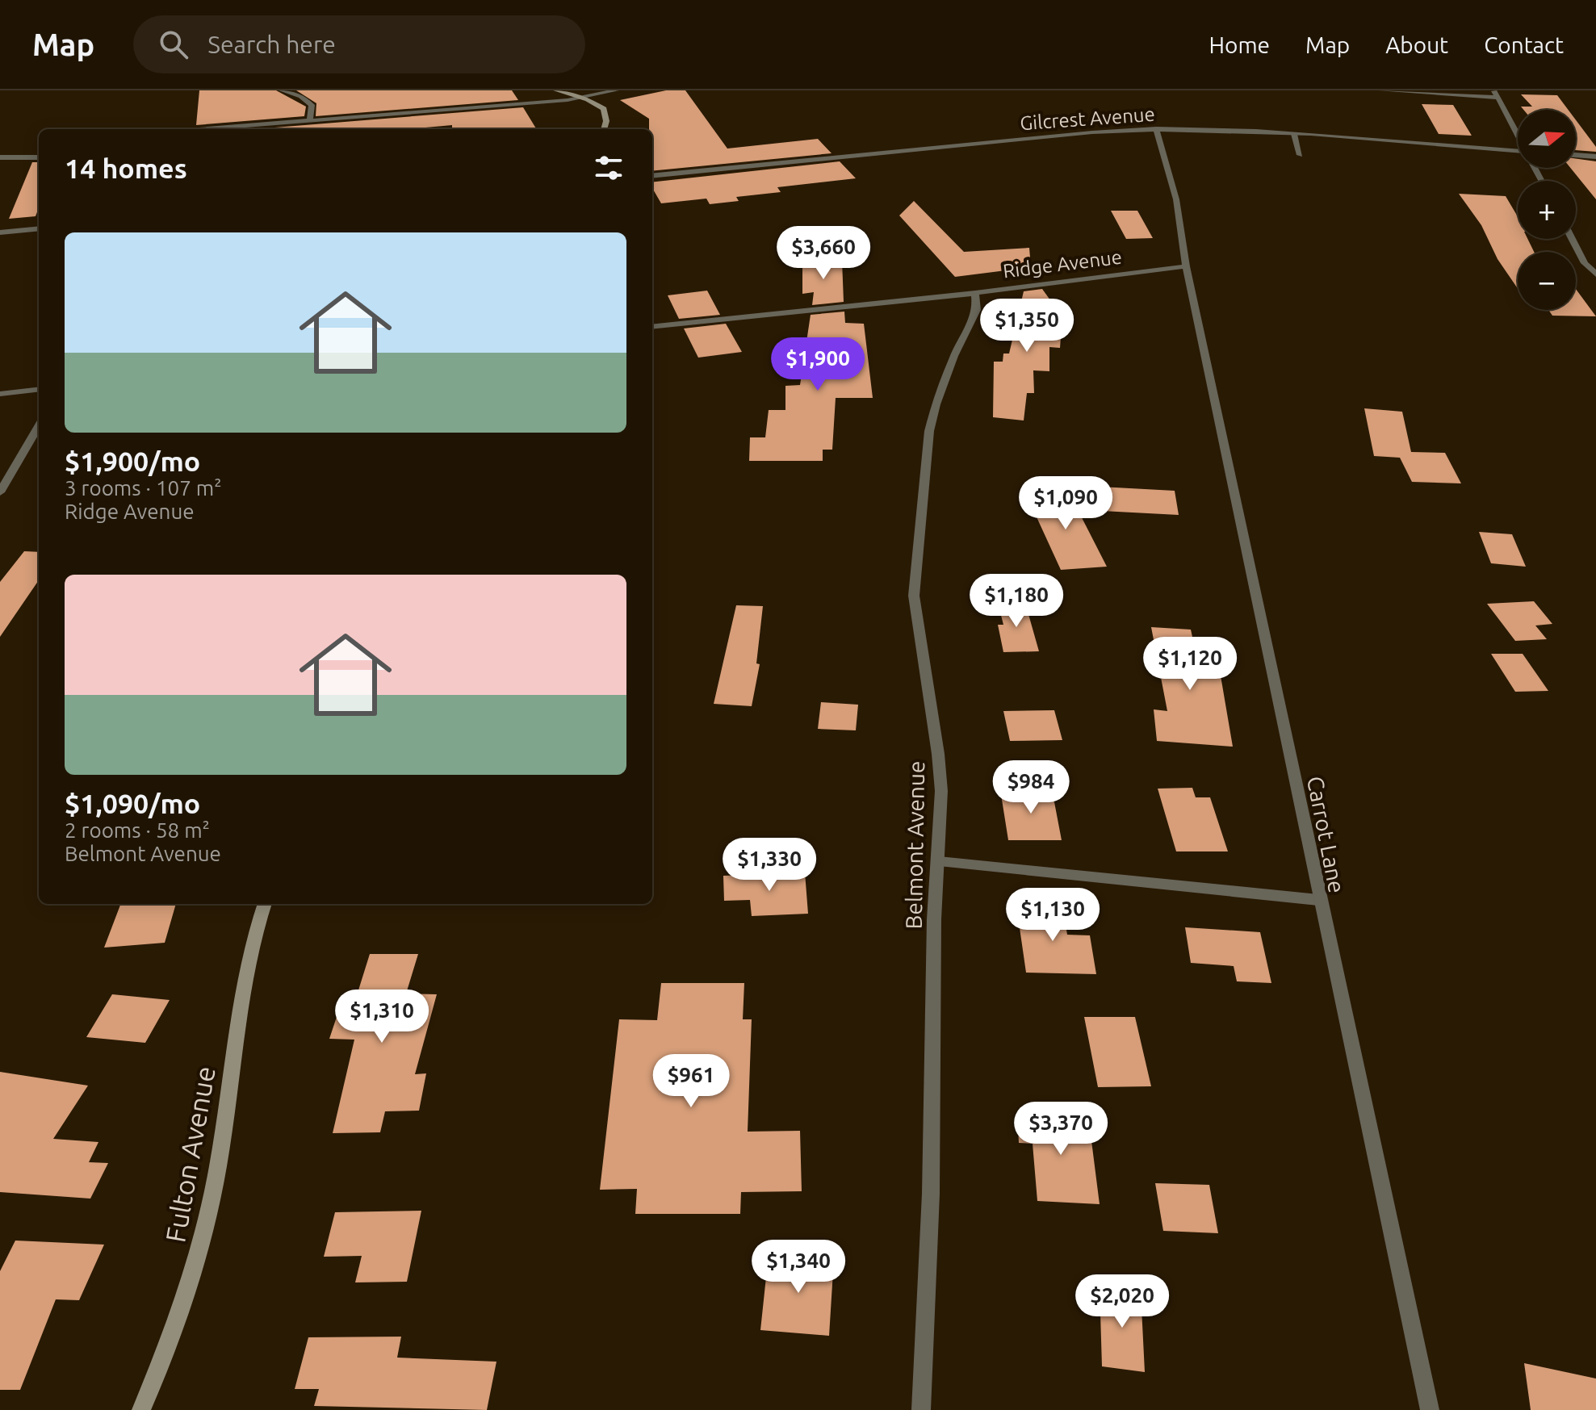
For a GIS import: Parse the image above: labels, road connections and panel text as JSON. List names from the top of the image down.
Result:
{
  "streets": {
    "street": [
      "Gilcrest Avenue",
      "Ridge Avenue",
      "Carrot Lane",
      "Belmont Avenue",
      "Fulton Avenue"
    ]
  },
  "crossings": [
    ["Ridge Avenue", "Carrot Lane"],
    ["Ridge Avenue", "Belmont Avenue"]
  ],
  "north": "right",
  "page": {
    "header": "Map",
    "search": "Search here",
    "nav": [
      "Home",
      "Map",
      "About",
      "Contact"
    ],
    "map_buttons": ["+", "−"],
    "heading": "14 homes",
    "list": [
      {
        "name": "$1,900/mo",
        "note": "3 rooms · 107 m² · Ridge Avenue"
      },
      {
        "name": "$1,090/mo",
        "note": "2 rooms · 58 m² · Belmont Avenue"
      }
    ],
    "price": [
      "$3,660",
      "$1,350",
      "$1,900",
      "$1,090",
      "$1,180",
      "$1,120",
      "$984",
      "$1,330",
      "$1,130",
      "$1,310",
      "$961",
      "$3,370",
      "$1,340",
      "$2,020"
    ]
  }
}
